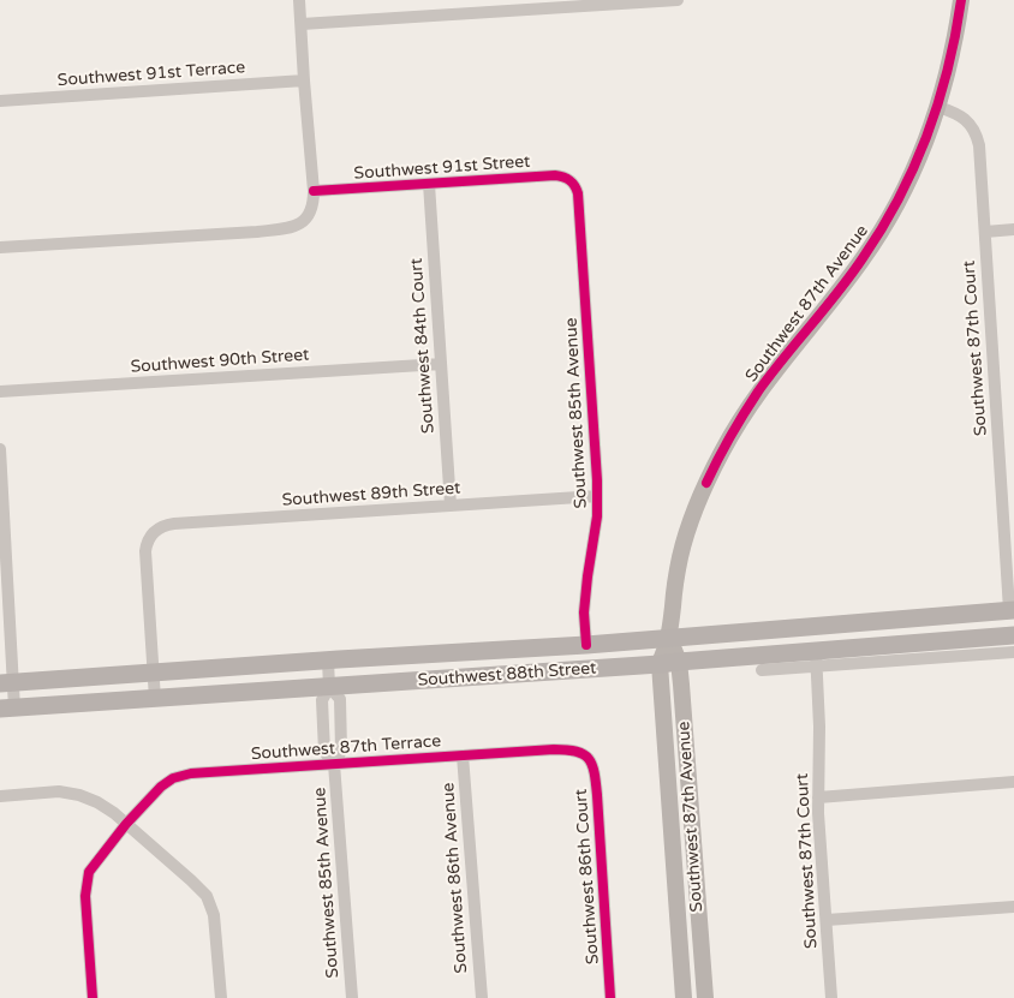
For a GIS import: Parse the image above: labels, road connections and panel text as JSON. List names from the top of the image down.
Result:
{
  "streets": {
    "main road": ["Southwest 87th Avenue", "Southwest 88th Street"],
    "street": [
      "Southwest 91st Terrace",
      "Southwest 91st Street",
      "Southwest 84th Court",
      "Southwest 87th Court",
      "Southwest 90th Street",
      "Southwest 85th Avenue",
      "Southwest 89th Street",
      "Southwest 87th Terrace",
      "Southwest 86th Court",
      "Southwest 86th Avenue"
    ]
  },
  "crossings": [
    ["Southwest 91st Street", "Southwest 84th Court"],
    ["Southwest 91st Street", "Southwest 85th Avenue"],
    ["Southwest 87th Avenue", "Southwest 87th Court"],
    ["Southwest 87th Avenue", "Southwest 88th Street"],
    ["Southwest 84th Court", "Southwest 90th Street"],
    ["Southwest 84th Court", "Southwest 89th Street"],
    ["Southwest 87th Court", "Southwest 88th Street"],
    ["Southwest 85th Avenue", "Southwest 89th Street"],
    ["Southwest 85th Avenue", "Southwest 88th Street"],
    ["Southwest 85th Avenue", "Southwest 87th Terrace"],
    ["Southwest 89th Street", "Southwest 88th Street"],
    ["Southwest 87th Terrace", "Southwest 86th Court"],
    ["Southwest 87th Terrace", "Southwest 86th Avenue"]
  ]
}
